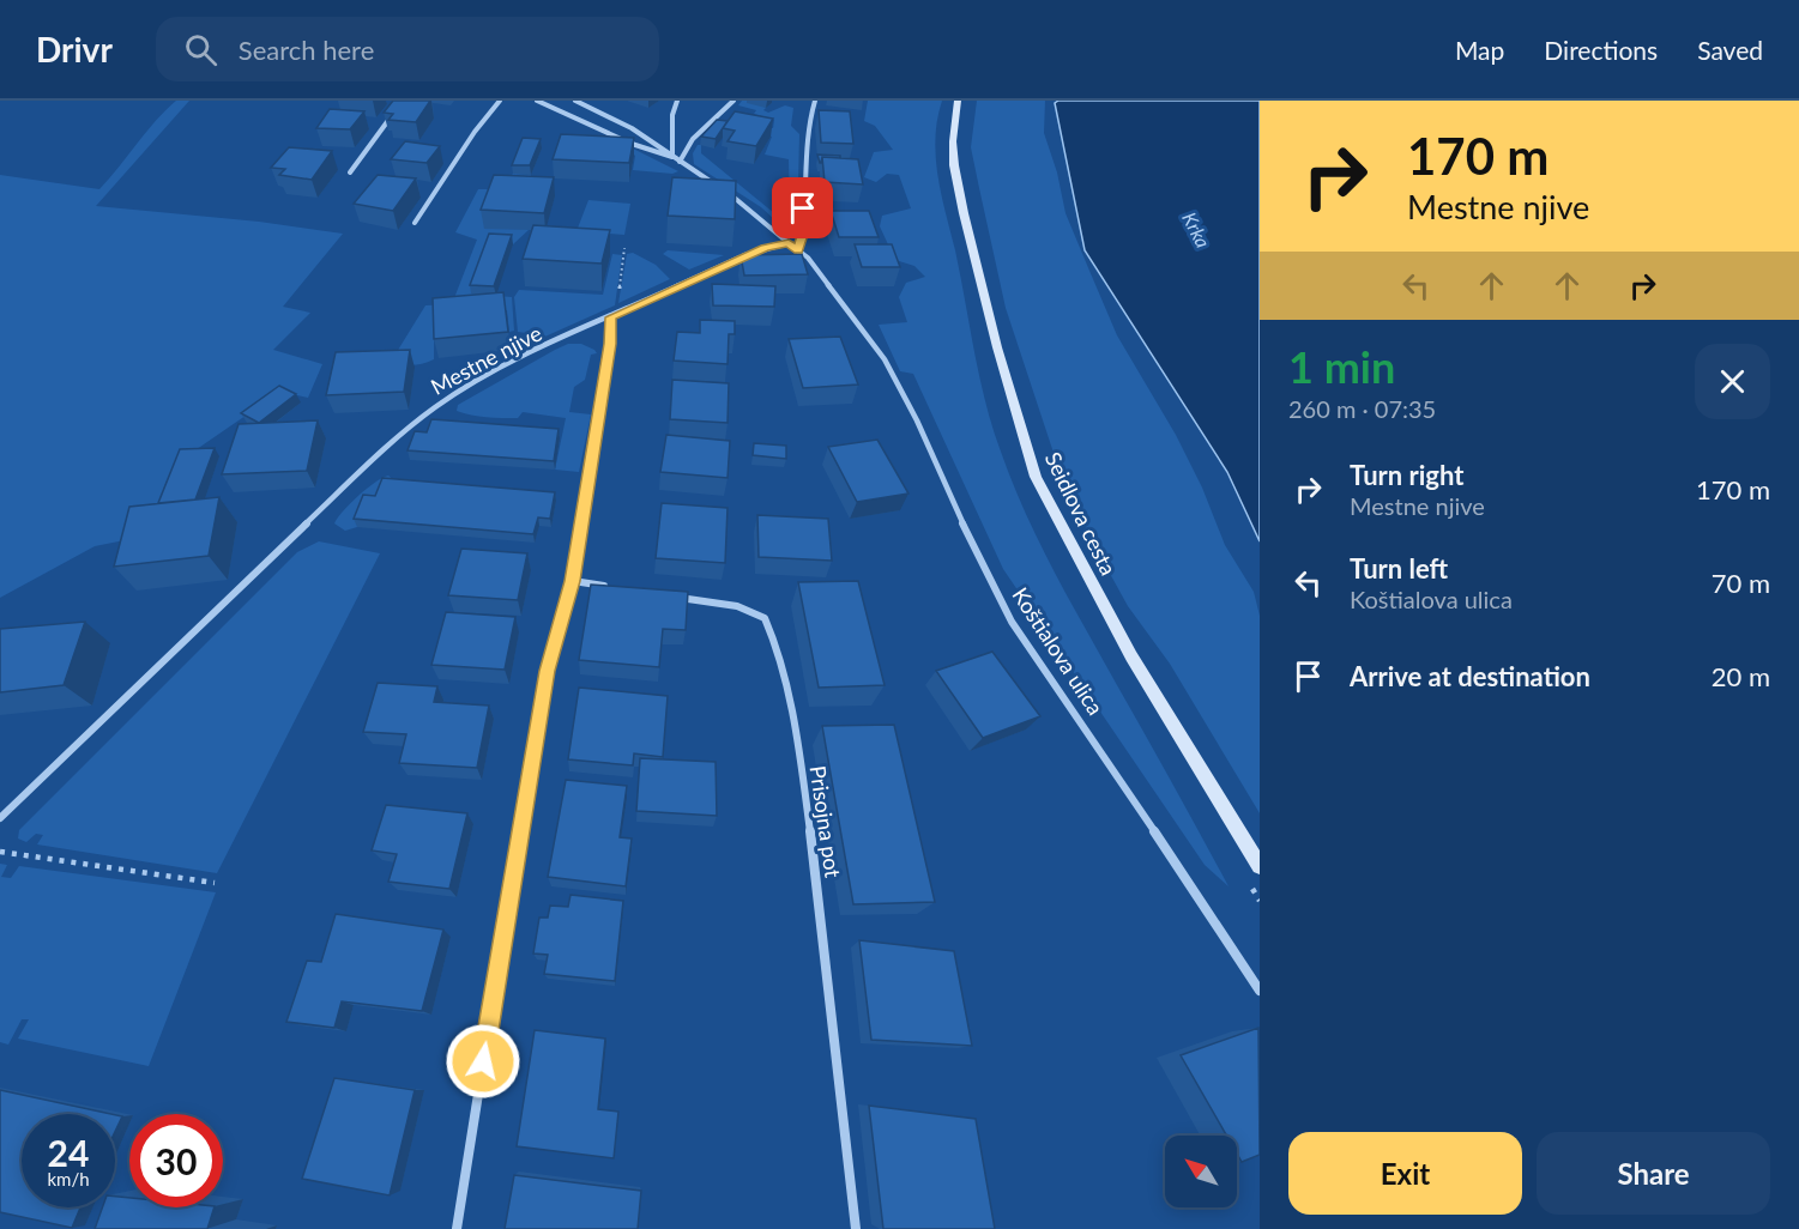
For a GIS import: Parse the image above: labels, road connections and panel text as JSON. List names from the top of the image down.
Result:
{
  "streets": {
    "street": [
      "Mestne njive",
      "Seidlova cesta",
      "Koštialova ulica",
      "Prisojna pot"
    ]
  },
  "crossings": [
    ["Mestne njive", "Koštialova ulica"]
  ],
  "water": ["Krka"],
  "north": "top left",
  "page": {
    "header": "Drivr",
    "search": "Search here",
    "nav": ["Map", "Directions", "Saved"],
    "turn": ["170 m", "Mestne njive"],
    "heading": ["1 min", "260 m · 07:35"],
    "list": [
      {
        "name": "Turn right",
        "note": "Mestne njive",
        "value": "170 m"
      },
      {
        "name": "Turn left",
        "note": "Koštialova ulica",
        "value": "70 m"
      },
      {
        "name": "Arrive at destination",
        "value": "20 m"
      }
    ],
    "speed": "24 km/h",
    "limit": "30",
    "buttons": ["Exit", "Share"]
  }
}
